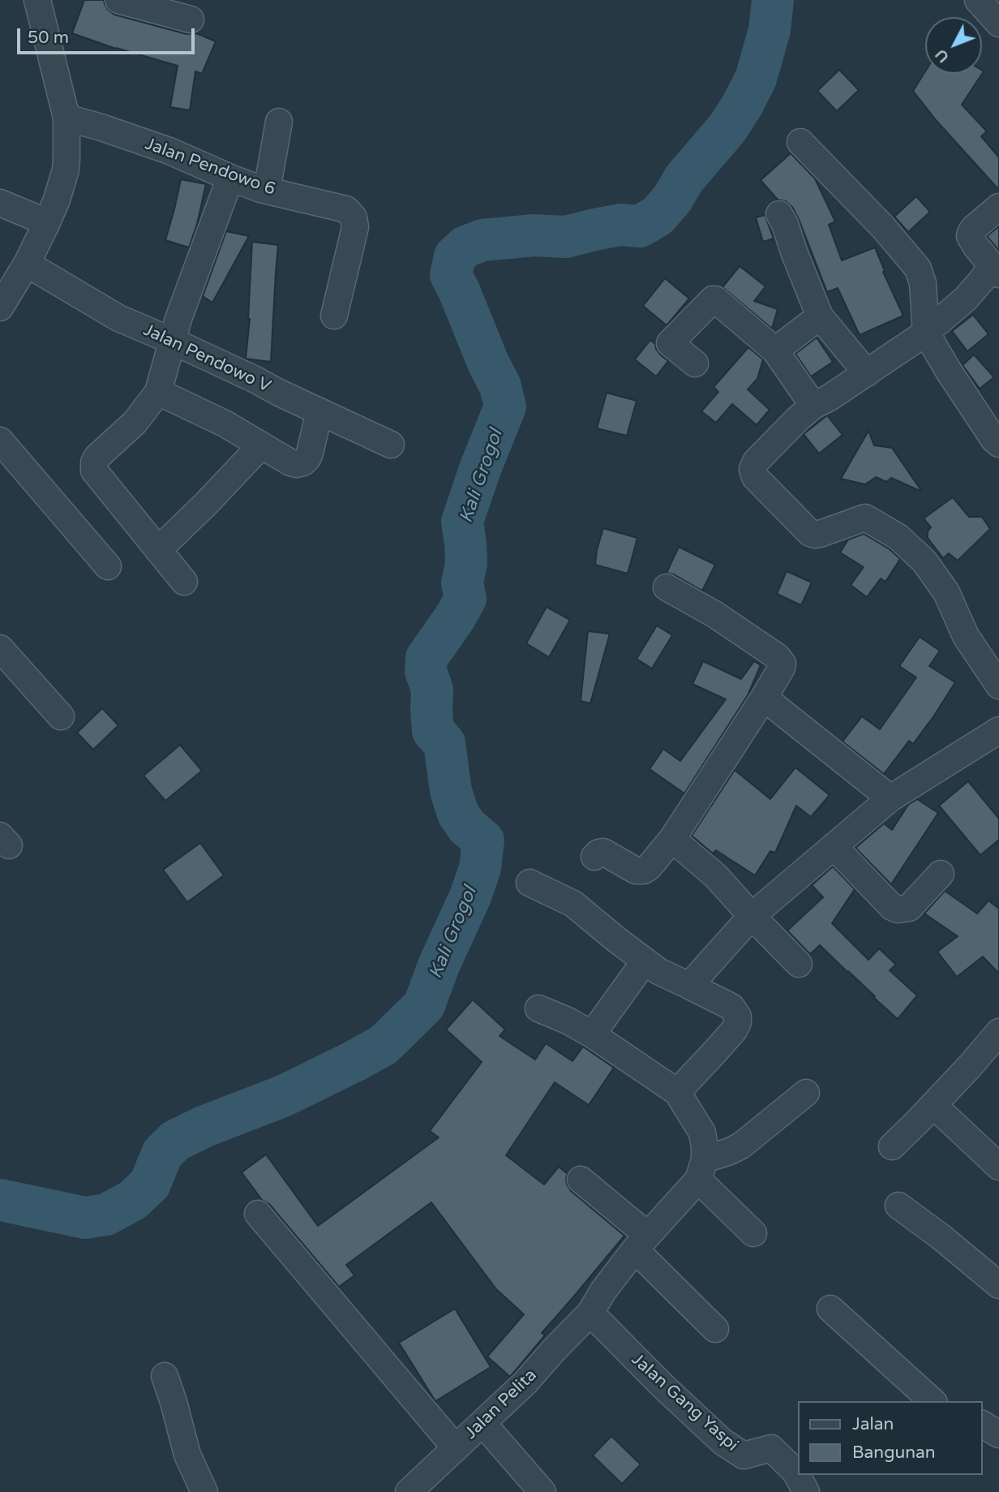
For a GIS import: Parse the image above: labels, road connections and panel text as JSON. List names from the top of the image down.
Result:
{
  "streets": {
    "street": [
      "Jalan Pendowo 6",
      "Jalan Pendowo V",
      "Jalan Gang Yaspi",
      "Jalan Pelita"
    ]
  },
  "crossings": [
    ["Jalan Gang Yaspi", "Jalan Pelita"]
  ],
  "water": ["Kali Grogol"],
  "legend": ["Jalan", "Bangunan"],
  "scale_bar": "50 m",
  "north": "bottom left"
}
